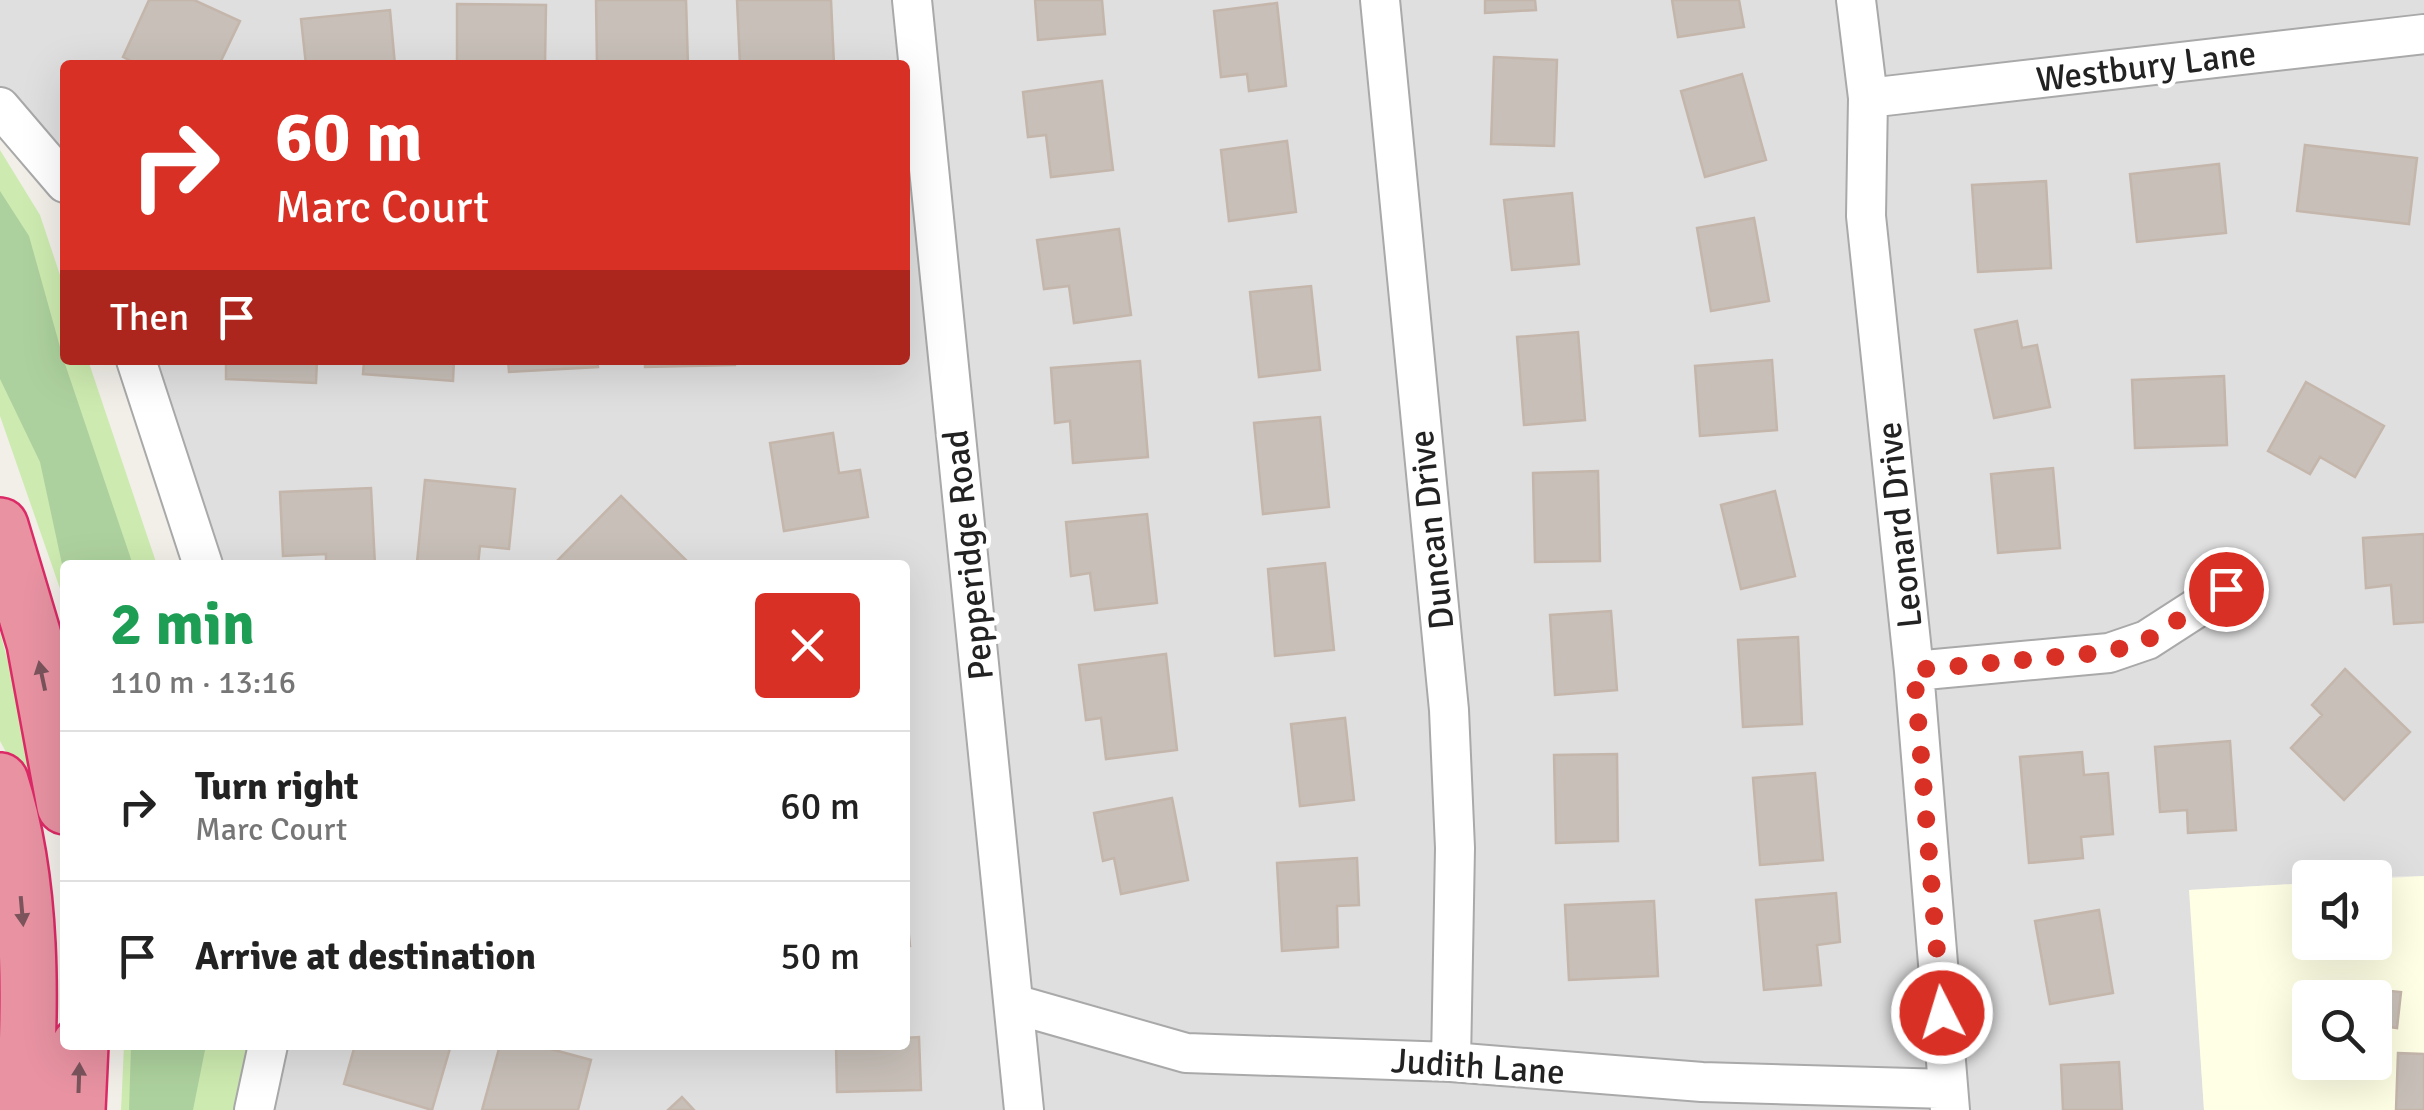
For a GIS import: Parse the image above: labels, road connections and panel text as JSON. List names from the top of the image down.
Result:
{
  "streets": {
    "street": [
      "Westbury Lane",
      "Leonard Drive",
      "Duncan Drive",
      "Pepperidge Road",
      "Judith Lane"
    ]
  },
  "crossings": [
    ["Westbury Lane", "Leonard Drive"],
    ["Leonard Drive", "Judith Lane"],
    ["Duncan Drive", "Judith Lane"],
    ["Pepperidge Road", "Judith Lane"]
  ],
  "page": {
    "turn": ["60 m", "Marc Court"],
    "then": "Then",
    "heading": ["2 min", "110 m · 13:16"],
    "list": [
      {
        "name": "Turn right",
        "note": "Marc Court",
        "value": "60 m"
      },
      {
        "name": "Arrive at destination",
        "value": "50 m"
      }
    ]
  }
}
